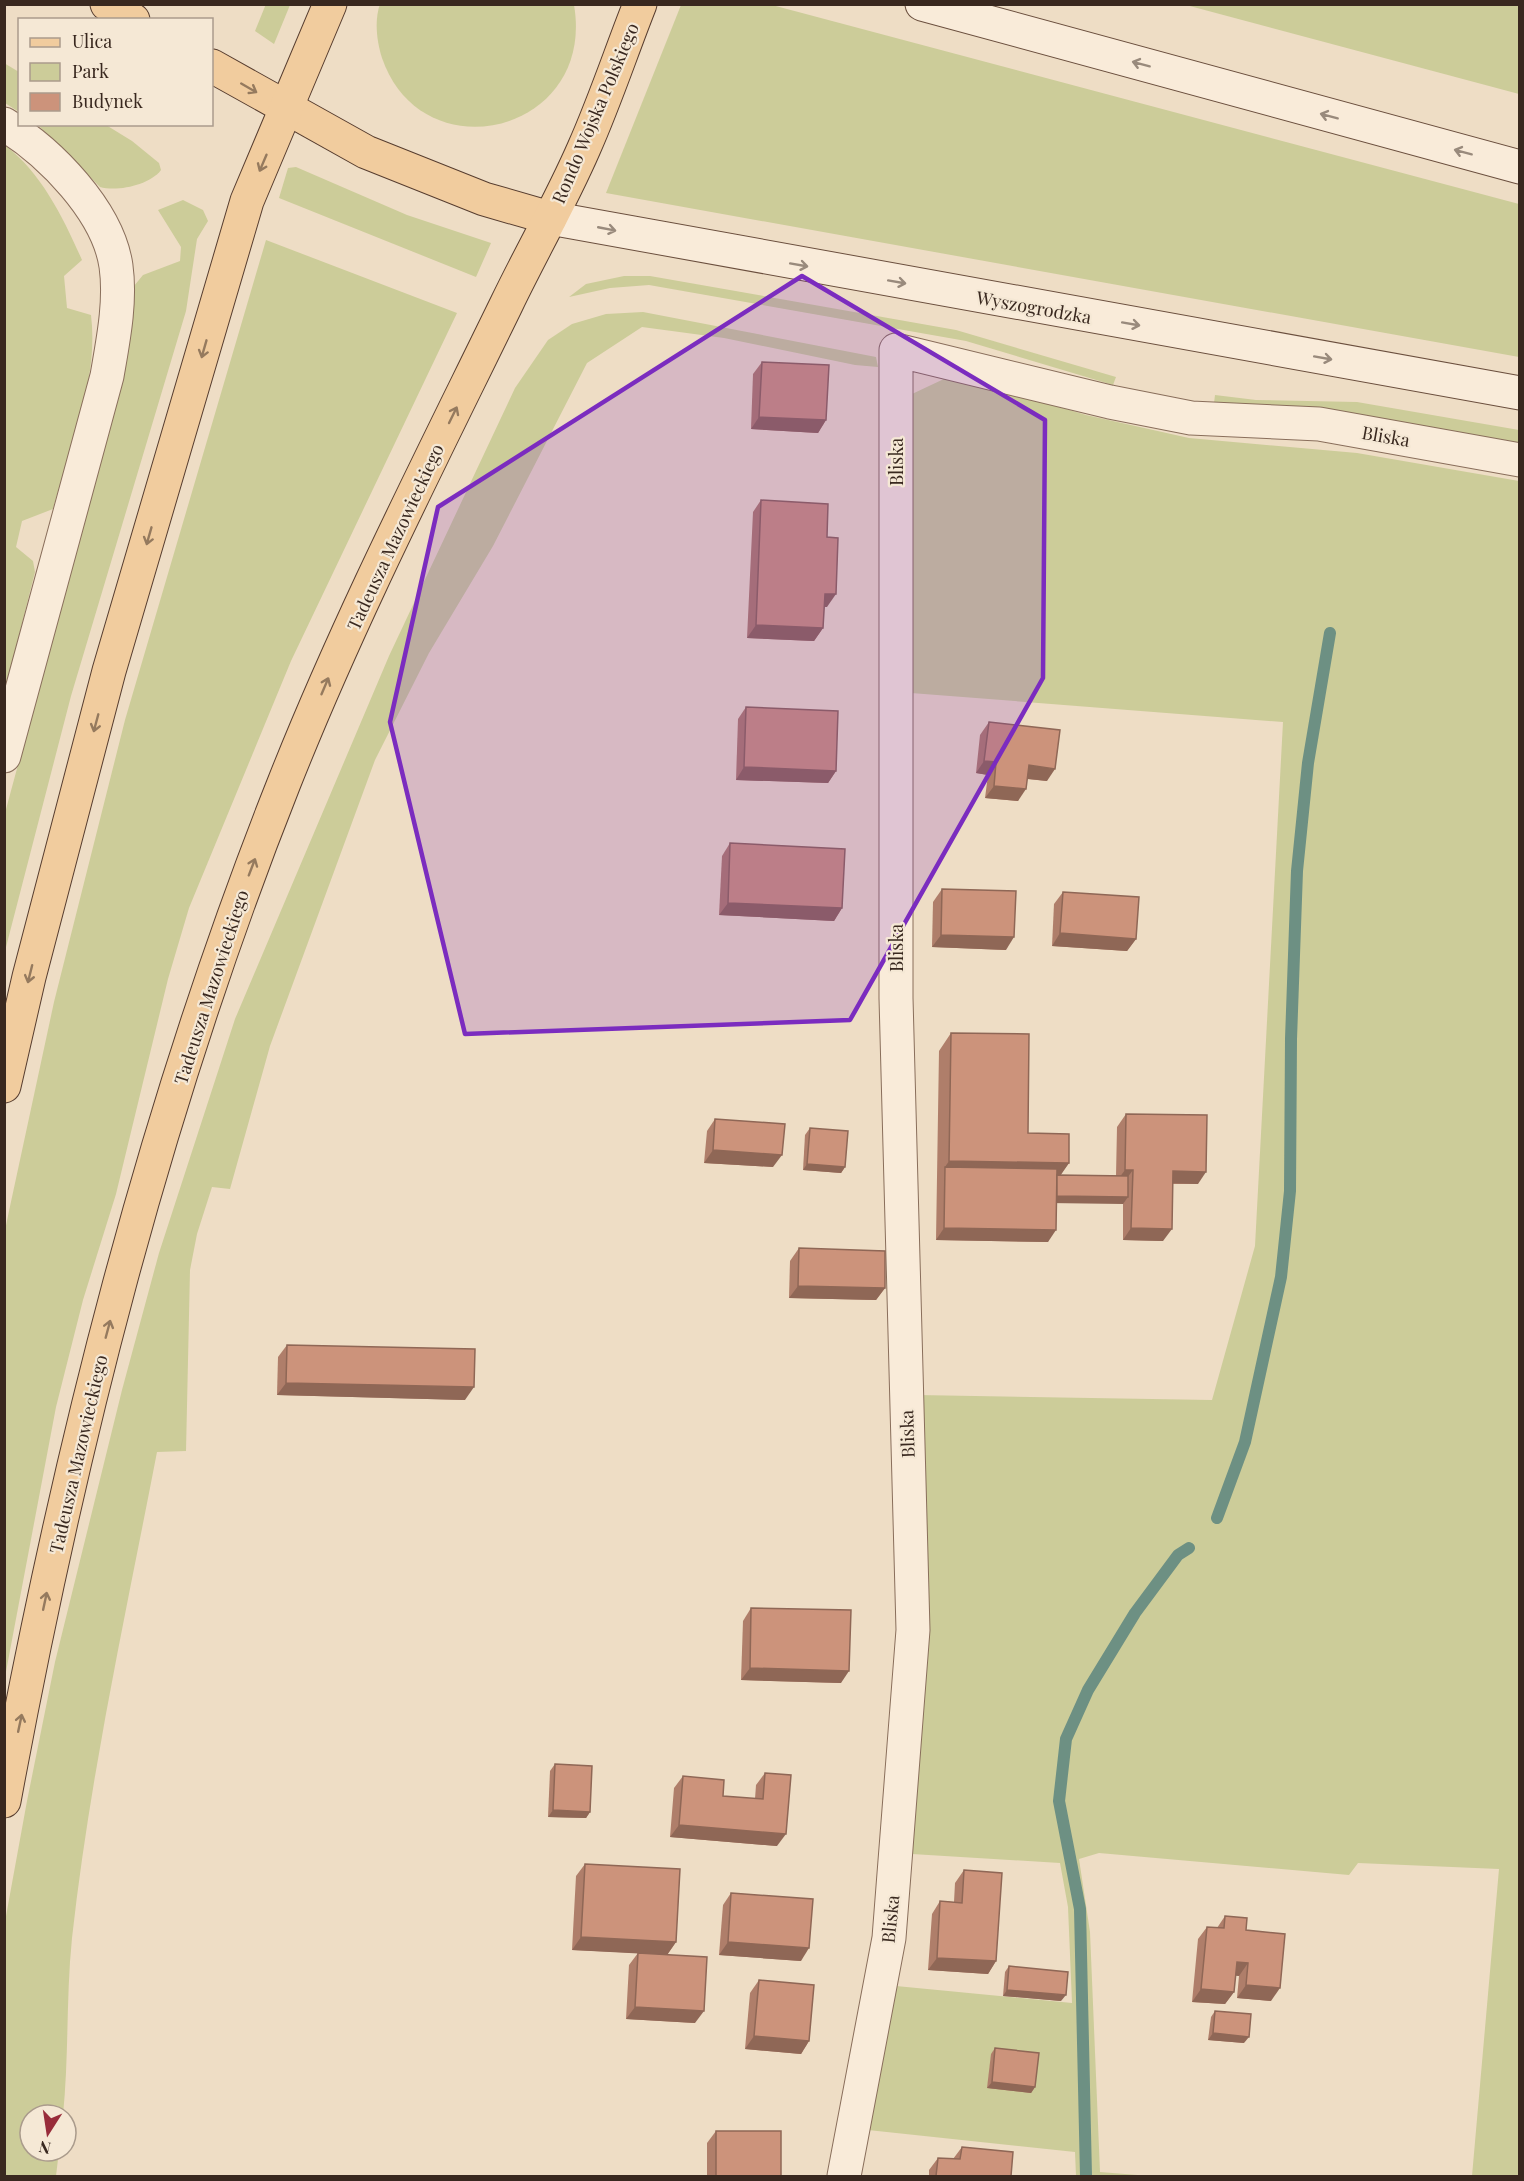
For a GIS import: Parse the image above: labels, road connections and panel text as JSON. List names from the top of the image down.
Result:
{
  "streets": {
    "main road": ["Rondo Wojska Polskiego", "Tadeusza Mazowieckiego"],
    "street": ["Wyszogrodzka", "Bliska"]
  },
  "crossings": [
    ["Rondo Wojska Polskiego", "Wyszogrodzka"],
    ["Rondo Wojska Polskiego", "Tadeusza Mazowieckiego"],
    ["Wyszogrodzka", "Tadeusza Mazowieckiego"]
  ],
  "legend": ["Ulica", "Park", "Budynek"],
  "north": "bottom"
}
